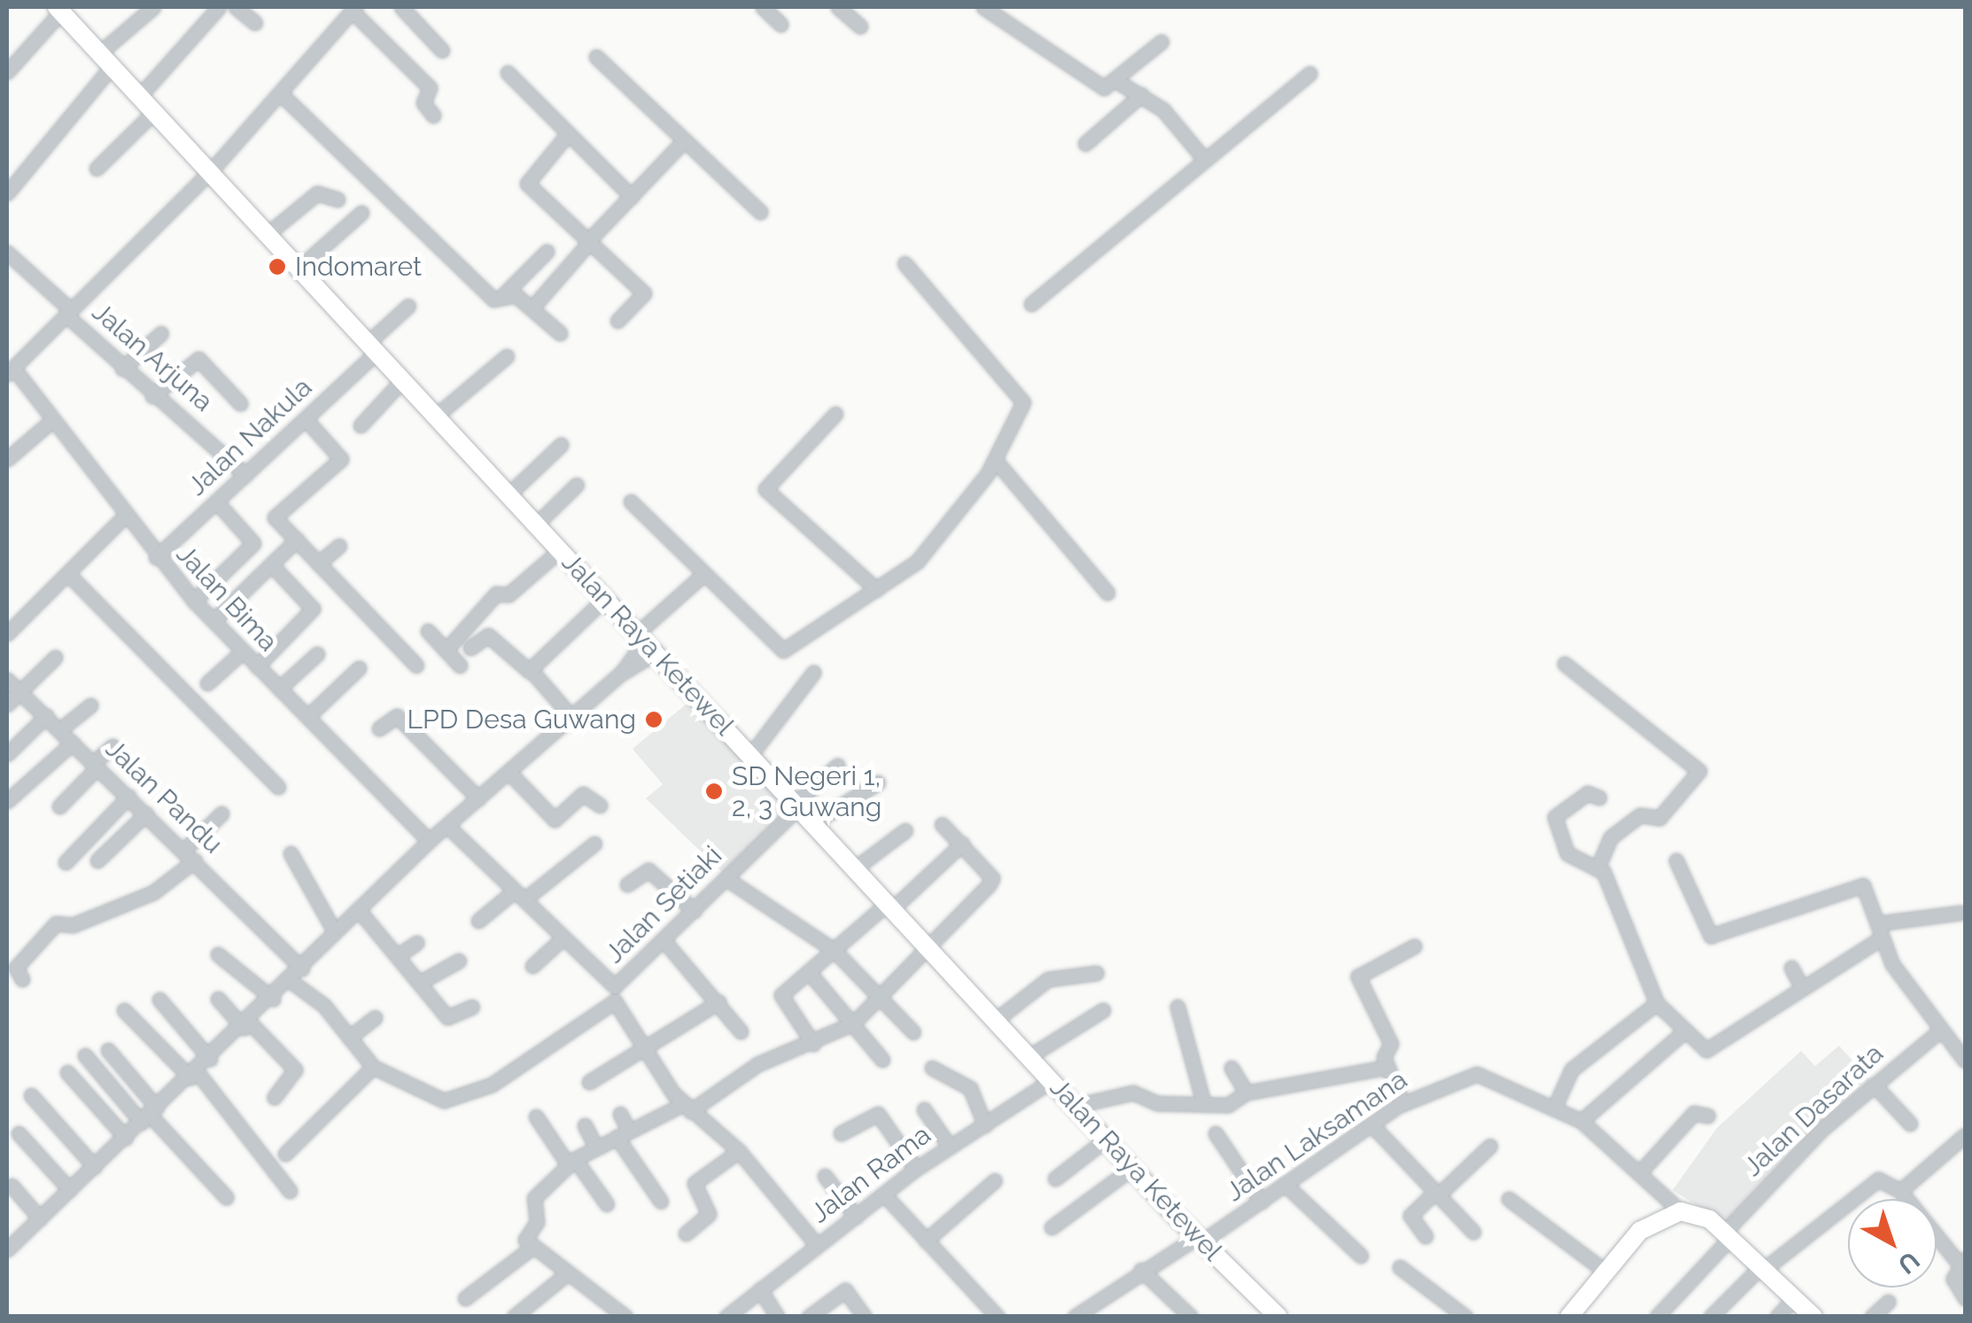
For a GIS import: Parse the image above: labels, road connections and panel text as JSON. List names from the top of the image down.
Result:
{
  "streets": {
    "main road": ["Jalan Raya Ketewel"],
    "street": [
      "Jalan Arjuna",
      "Jalan Nakula",
      "Jalan Bima",
      "Jalan Pandu",
      "Jalan Setiaki",
      "Jalan Dasarata",
      "Jalan Laksamana",
      "Jalan Rama"
    ]
  },
  "crossings": [
    ["Jalan Arjuna", "Jalan Nakula"],
    ["Jalan Nakula", "Jalan Bima"],
    ["Jalan Nakula", "Jalan Raya Ketewel"],
    ["Jalan Raya Ketewel", "Jalan Setiaki"],
    ["Jalan Raya Ketewel", "Jalan Laksamana"],
    ["Jalan Raya Ketewel", "Jalan Rama"]
  ],
  "places": ["Indomaret", "LPD Desa Guwang", "SD Negeri 1, 2, 3 Guwang"],
  "north": "bottom right"
}
